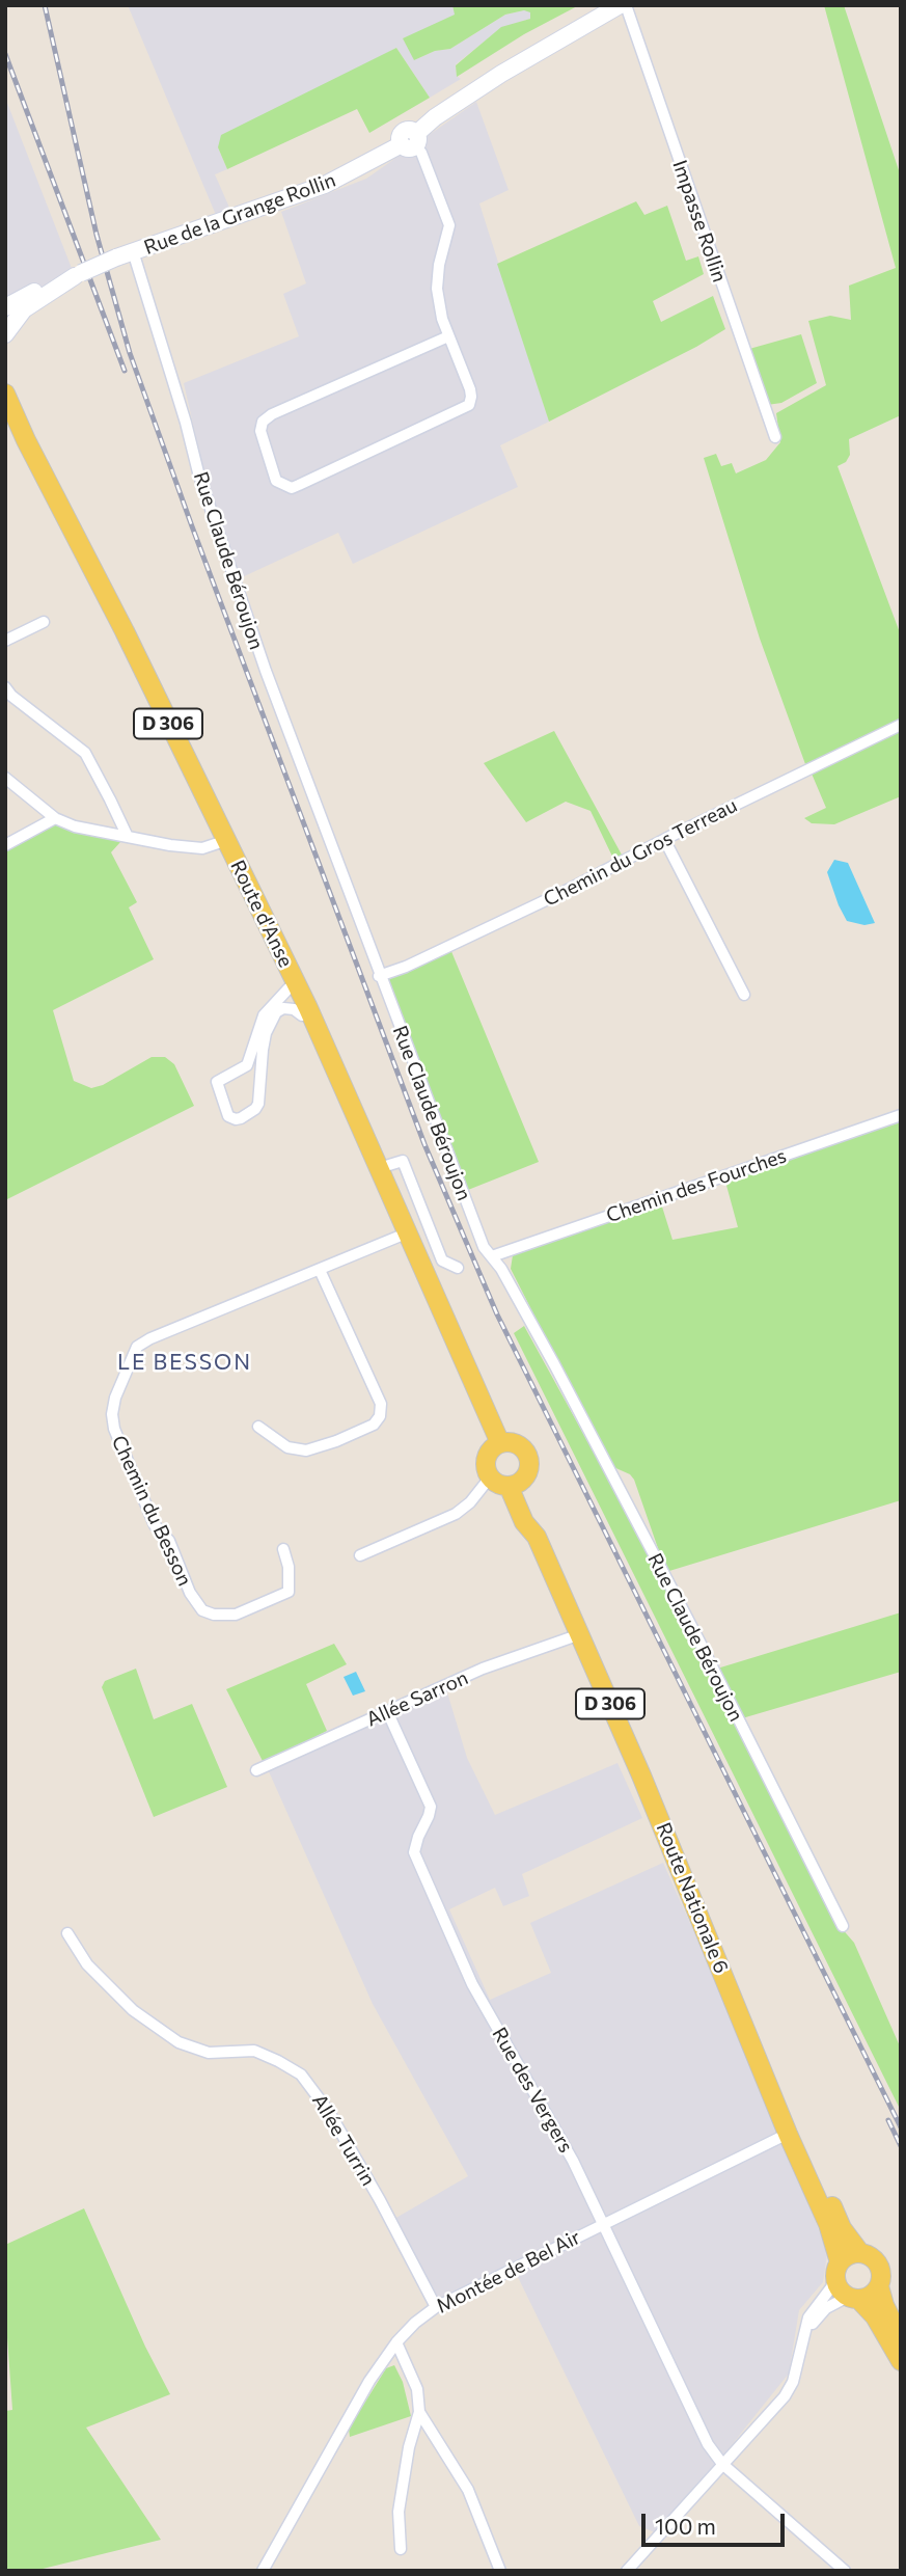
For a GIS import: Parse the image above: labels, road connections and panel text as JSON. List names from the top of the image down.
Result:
{
  "streets": {
    "main road": [
      "Rue de la Grange Rollin",
      "D 306",
      "Route d'Anse",
      "Route Nationale 6"
    ],
    "street": [
      "Impasse Rollin",
      "Rue Claude Béroujon",
      "Chemin du Gros Terreau",
      "Chemin des Fourches",
      "Chemin du Besson",
      "Allée Sarron",
      "Rue des Vergers",
      "Allée Turrin",
      "Montée de Bel Air"
    ]
  },
  "crossings": [
    ["Rue de la Grange Rollin", "Rue Claude Béroujon"],
    ["Rue Claude Béroujon", "Chemin du Gros Terreau"],
    ["Rue Claude Béroujon", "Chemin des Fourches"],
    ["D 306", "Route Nationale 6"],
    ["Route d'Anse", "Chemin du Besson"],
    ["Route d'Anse", "Route Nationale 6"],
    ["Allée Sarron", "Route Nationale 6"],
    ["Allée Sarron", "Rue des Vergers"],
    ["Route Nationale 6", "Montée de Bel Air"],
    ["Rue des Vergers", "Montée de Bel Air"],
    ["Allée Turrin", "Montée de Bel Air"]
  ],
  "districts": ["LE BESSON"],
  "scale_bar": "100 m"
}
